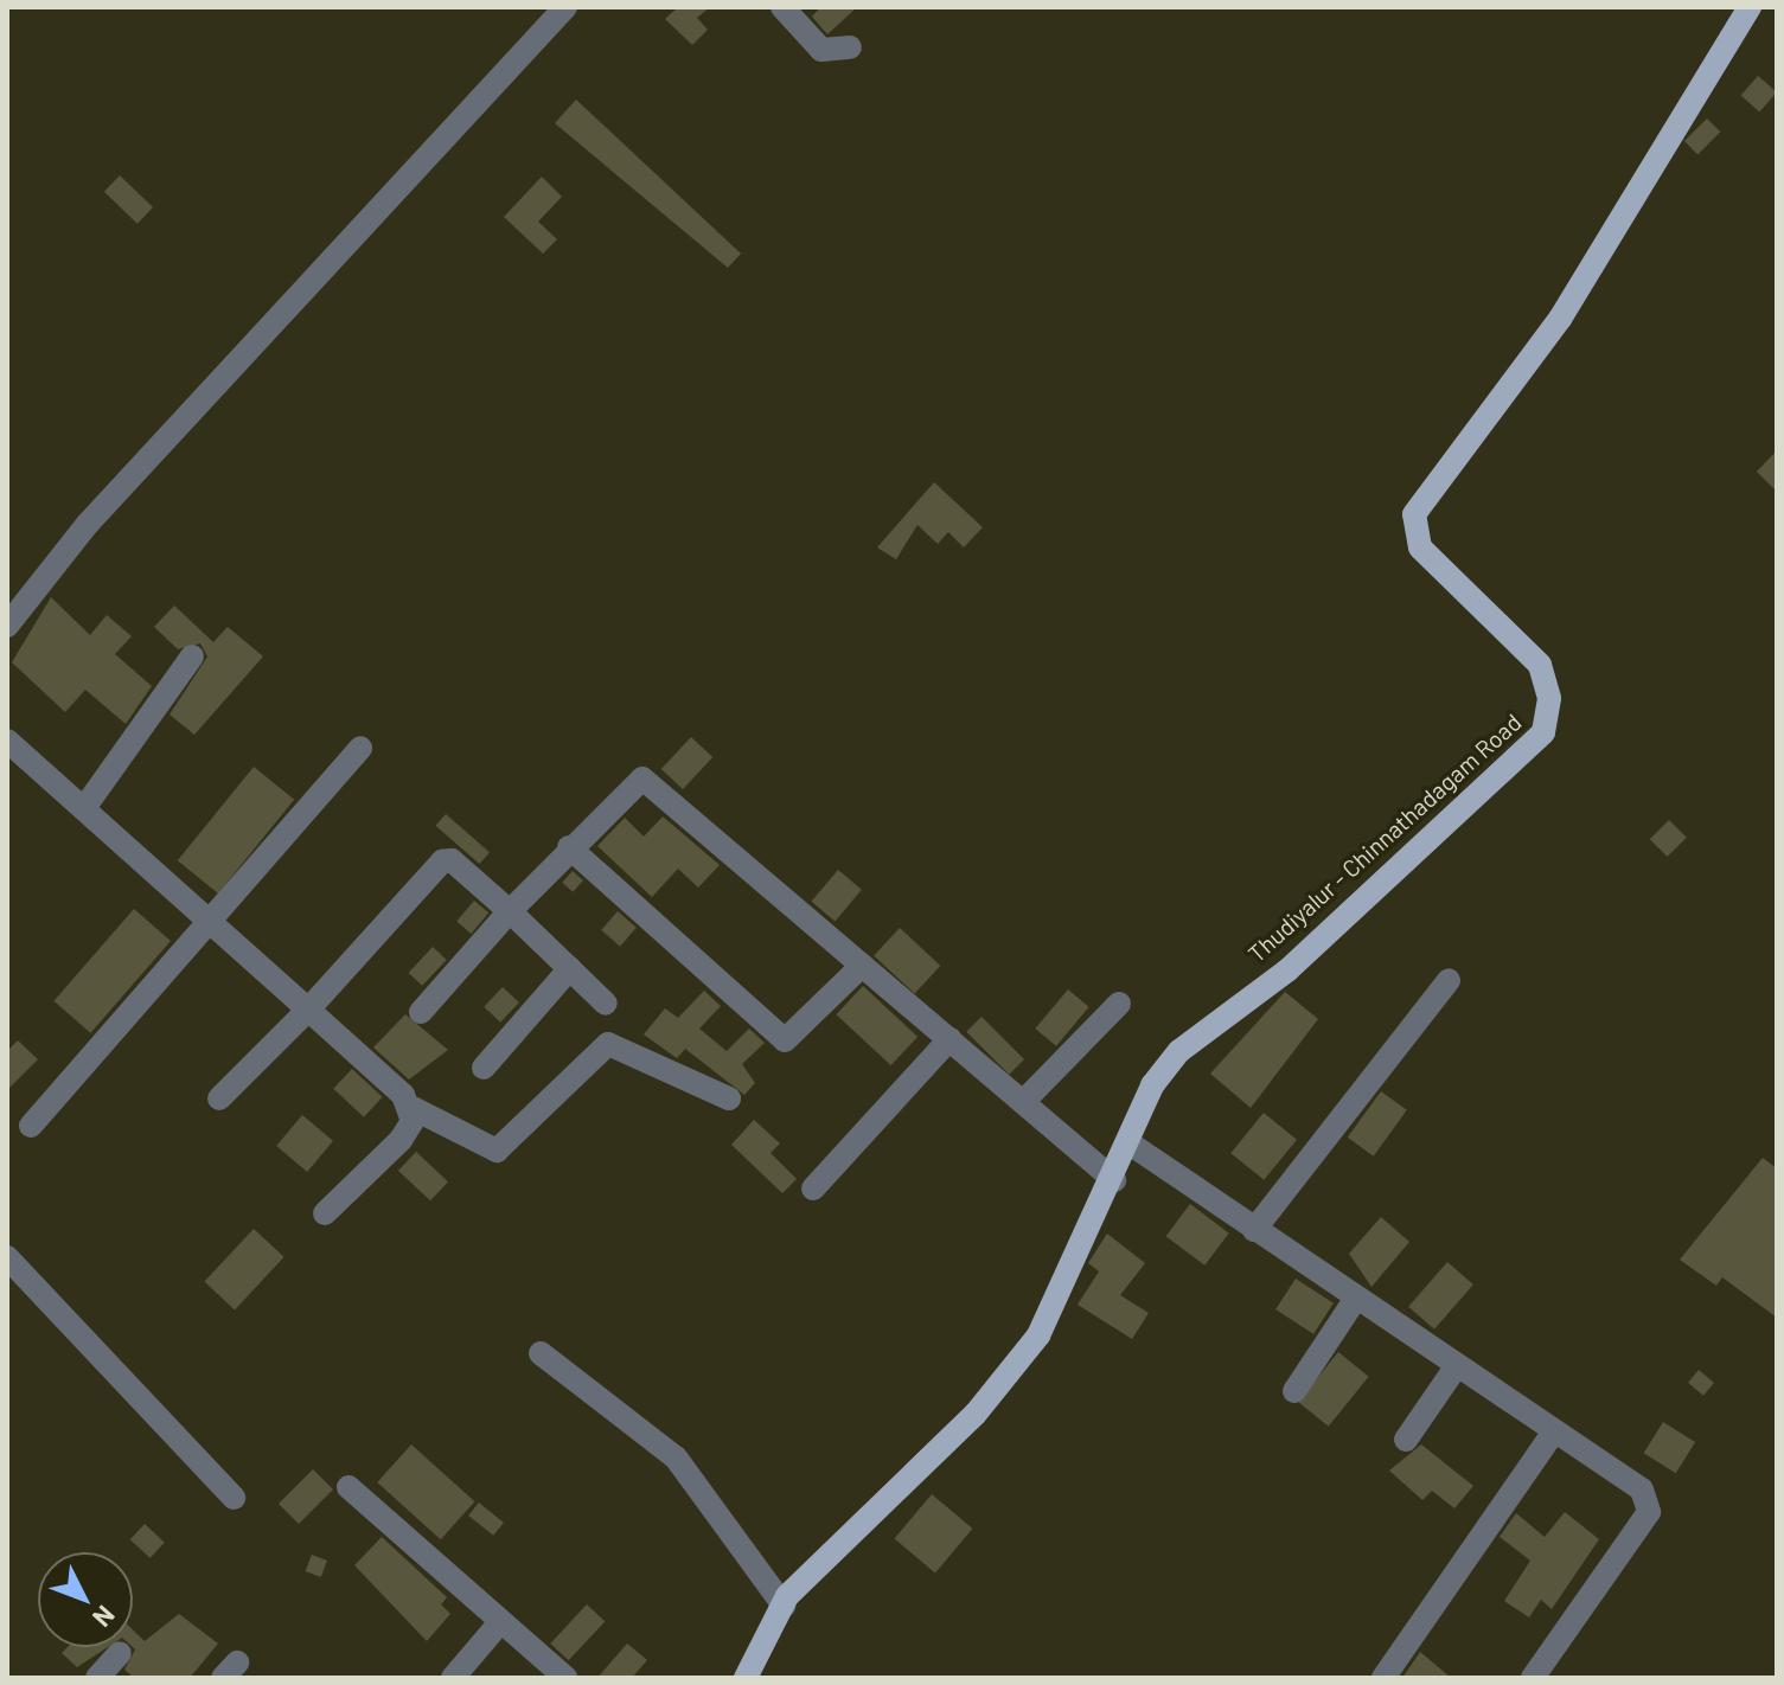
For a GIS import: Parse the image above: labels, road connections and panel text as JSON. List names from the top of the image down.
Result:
{
  "streets": {
    "main road": ["Thudiyalur - Chinnathadagam Road"]
  },
  "north": "bottom right"
}
